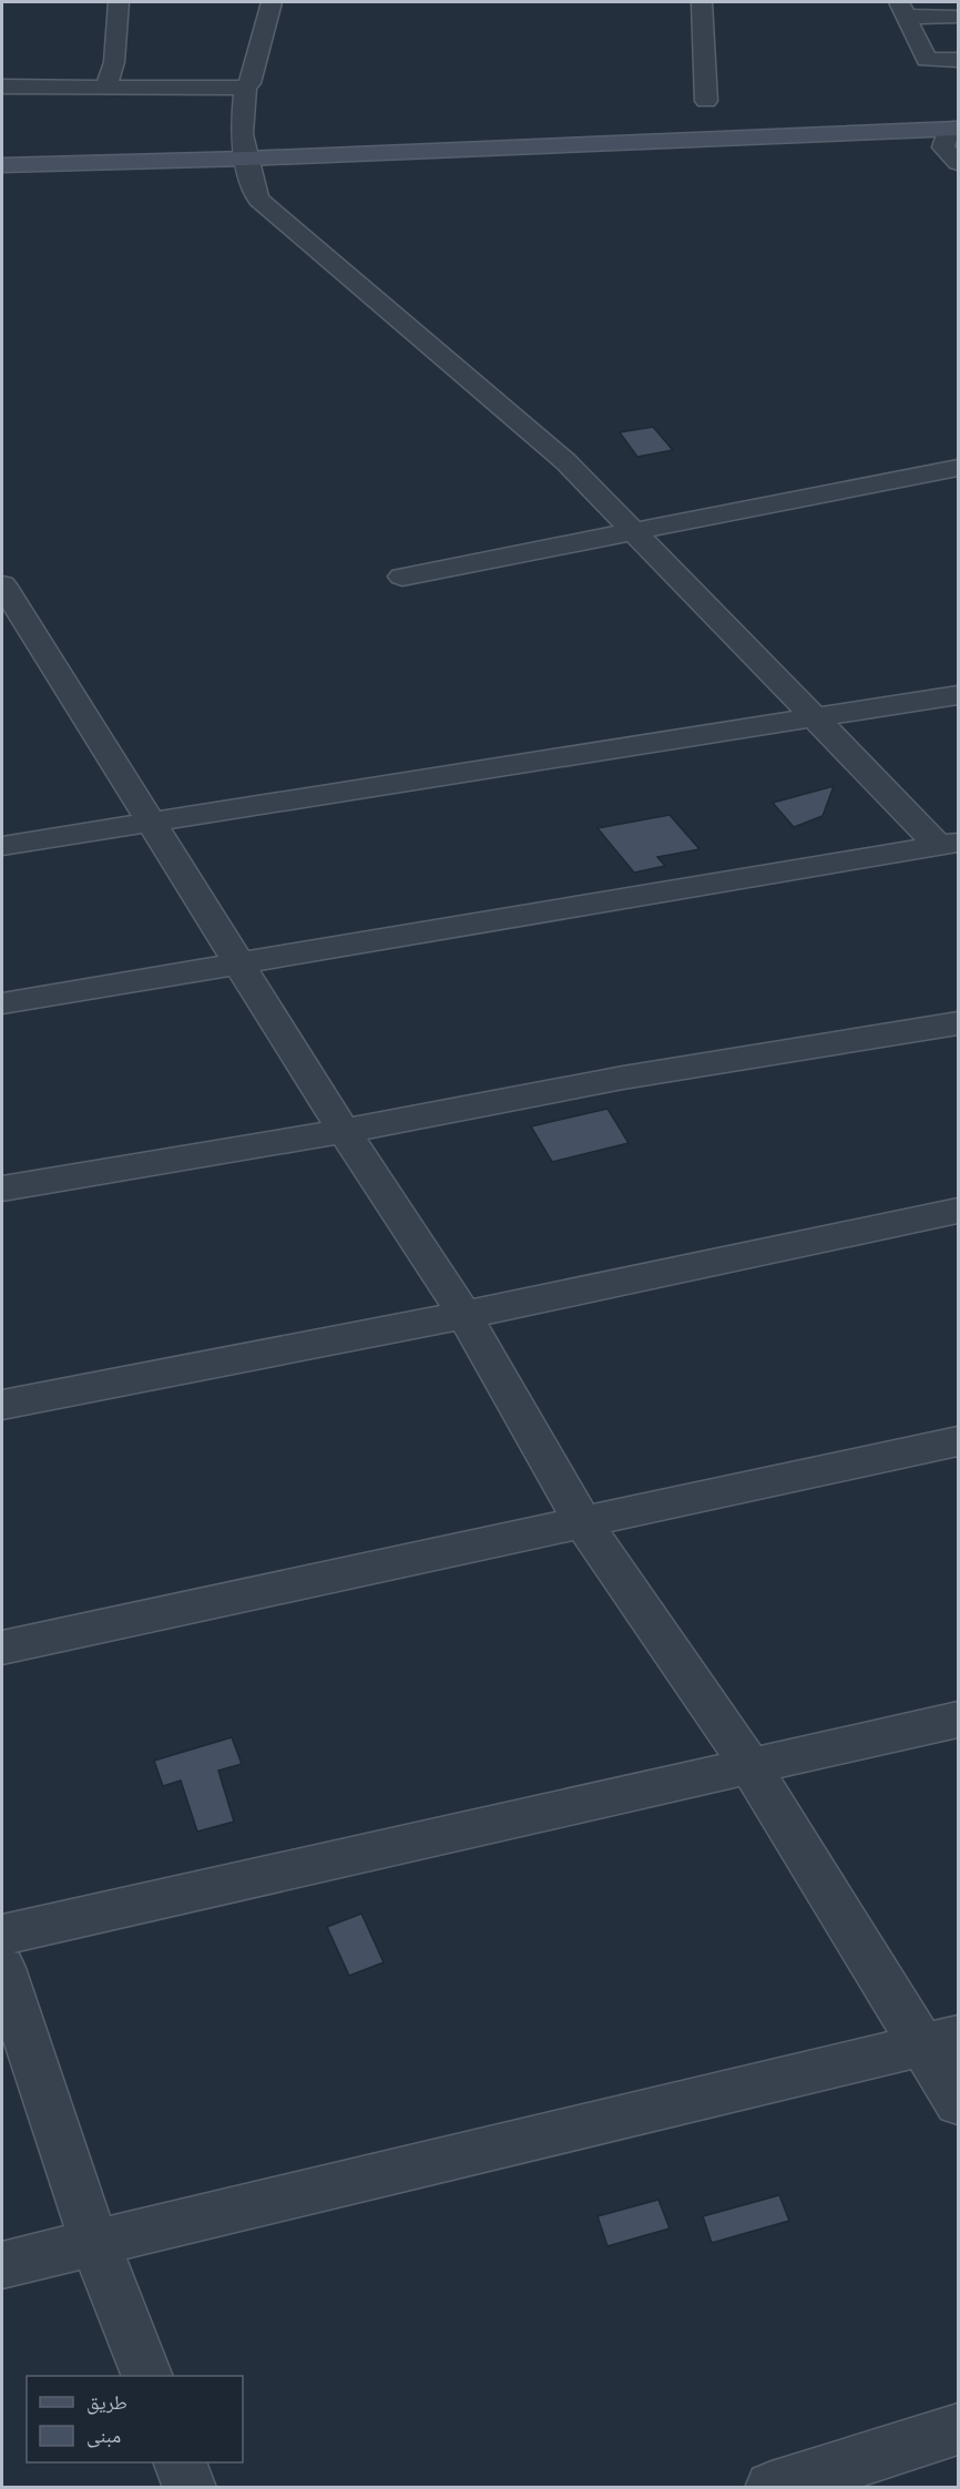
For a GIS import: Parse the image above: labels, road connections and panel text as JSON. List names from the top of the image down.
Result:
{
  "legend": ["طريق", "مبنى"]
}
